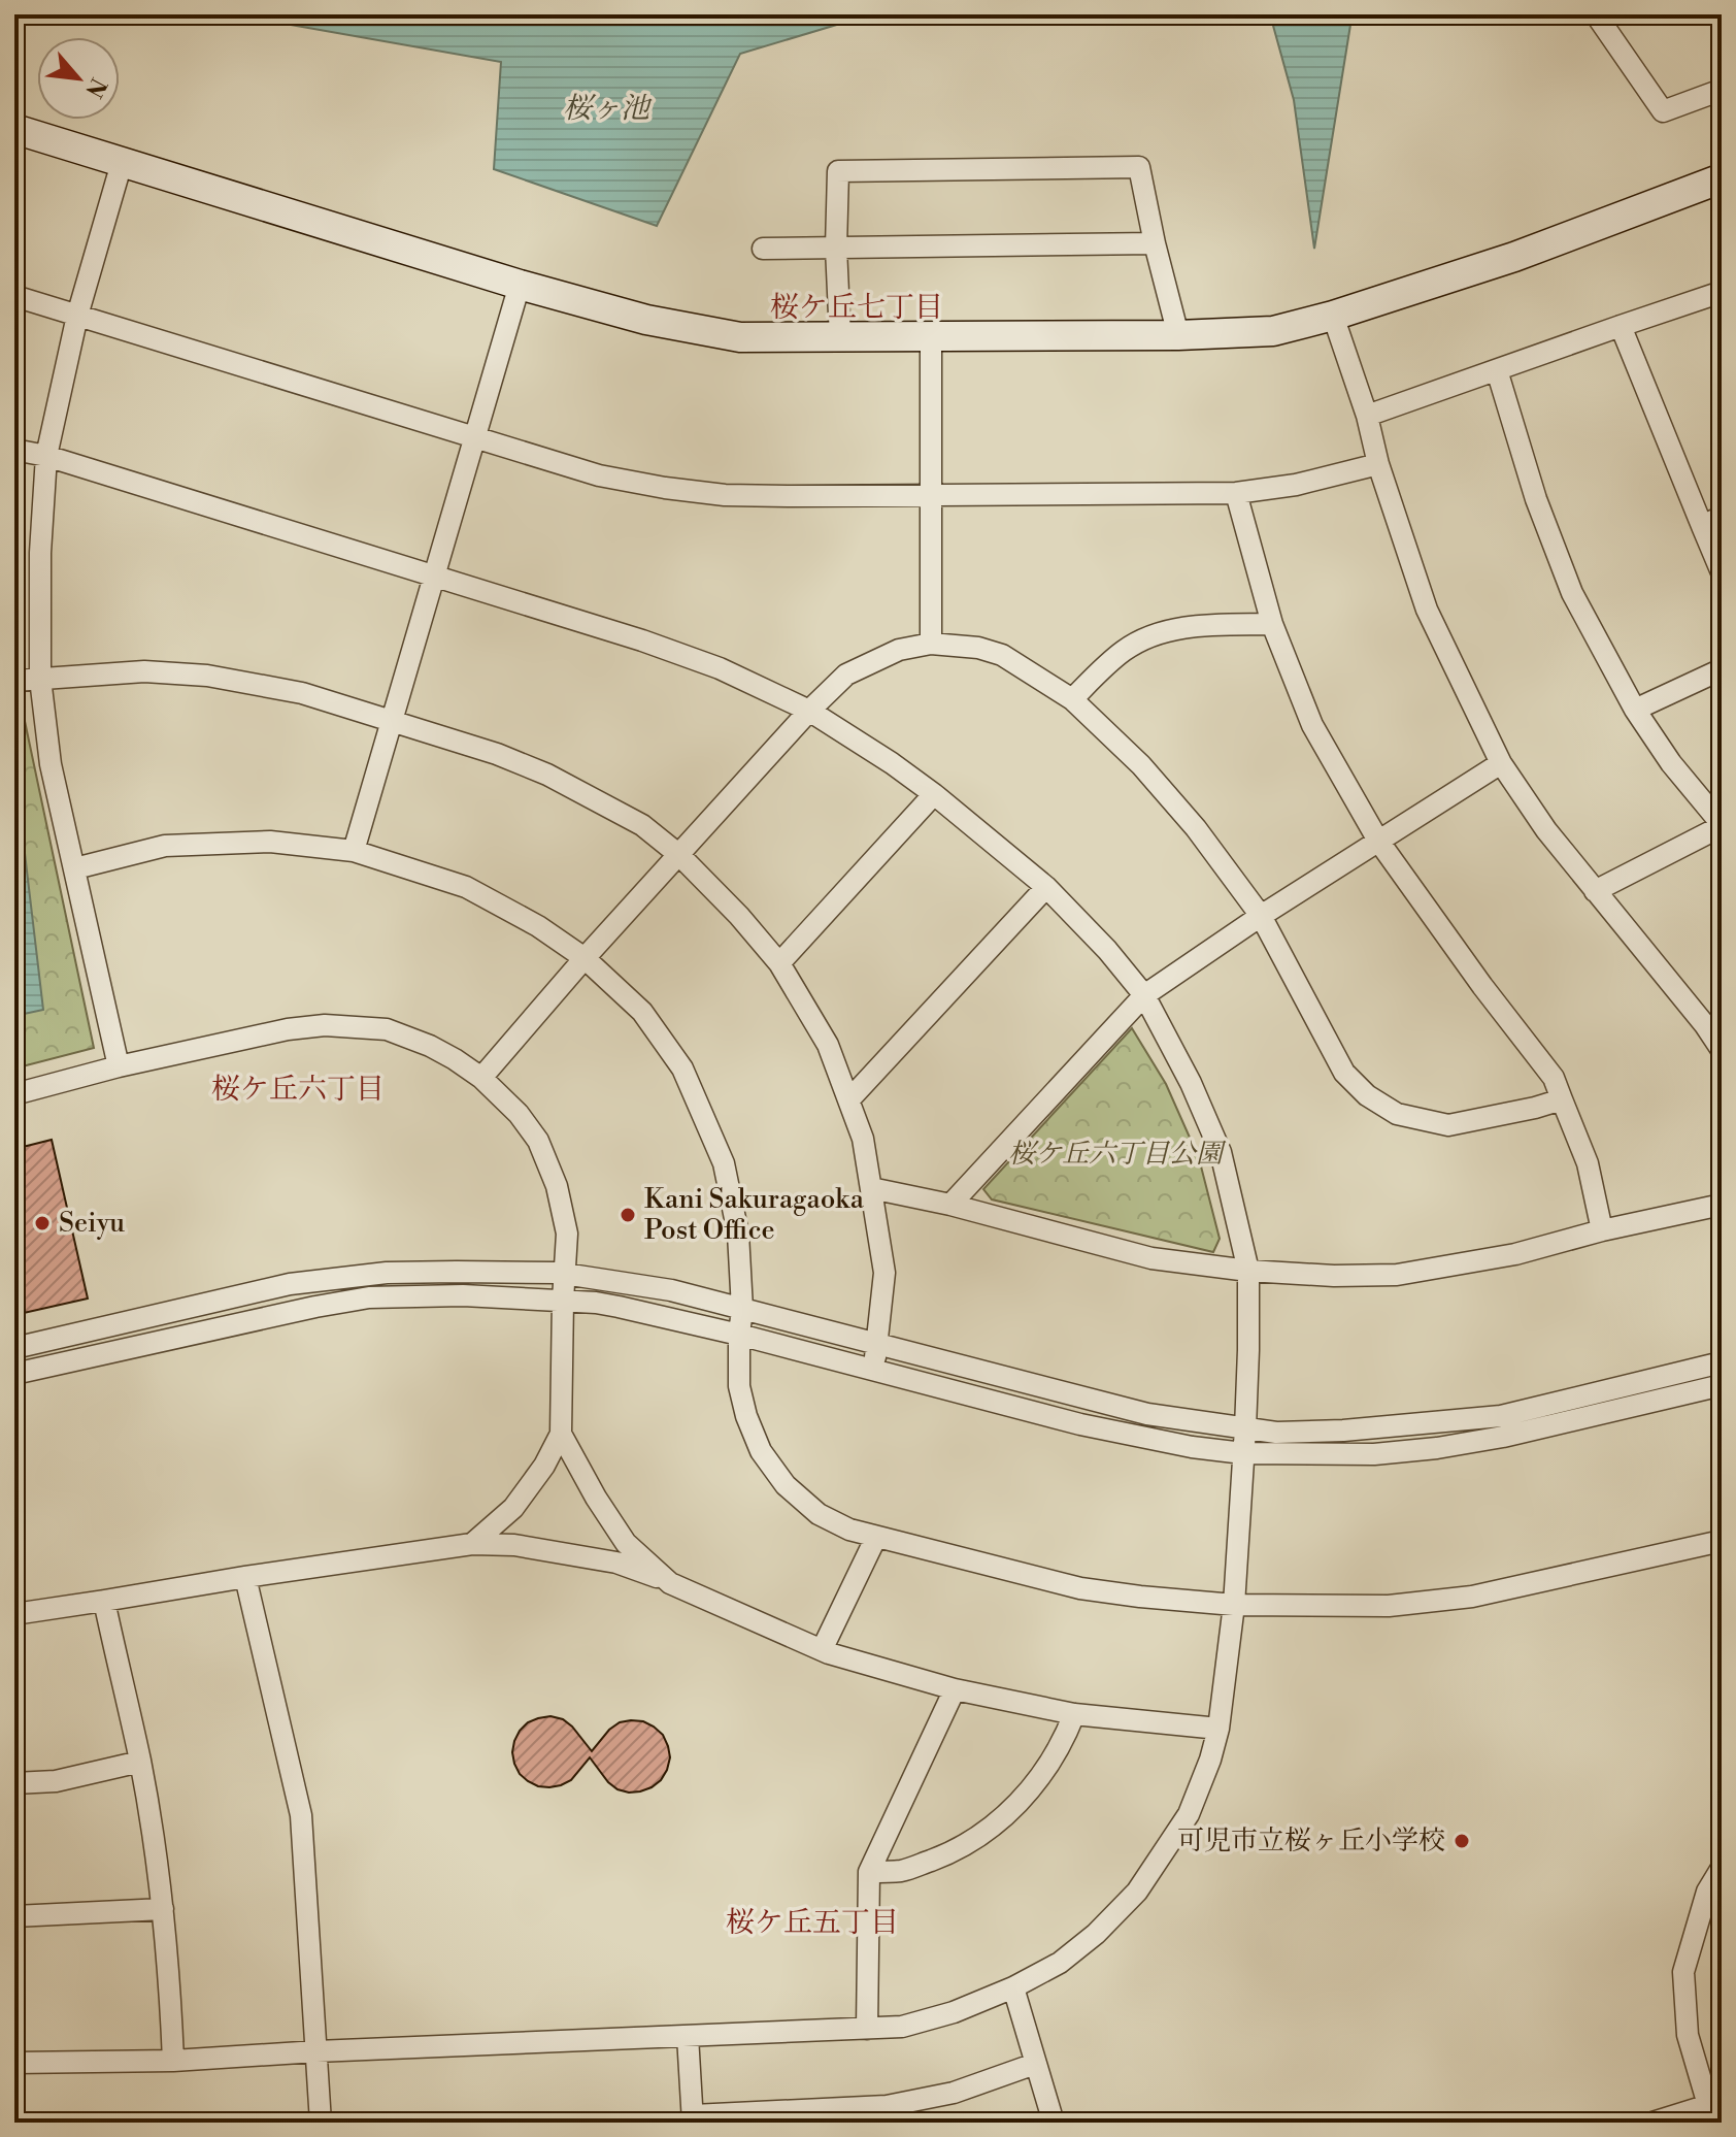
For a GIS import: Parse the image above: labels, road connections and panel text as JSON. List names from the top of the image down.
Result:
{
  "districts": ["桜ケ丘七丁目", "桜ケ丘六丁目", "桜ケ丘五丁目"],
  "water": ["桜ヶ池"],
  "parks": ["桜ケ丘六丁目公園"],
  "places": ["Kani Sakuragaoka Post Office", "Seiyu", "可児市立桜ヶ丘小学校"],
  "north": "bottom right"
}
